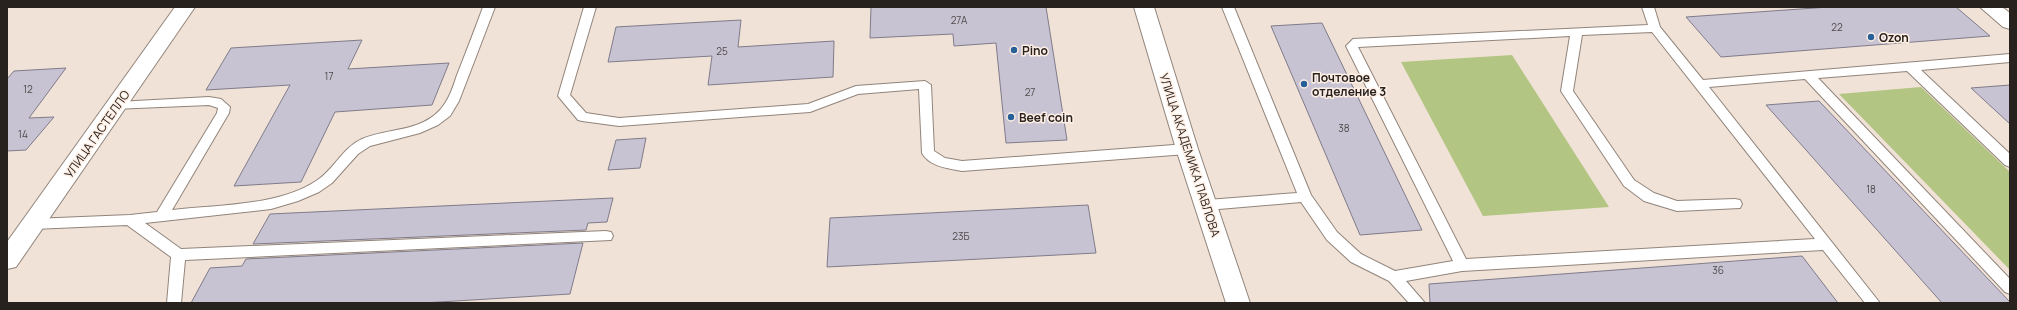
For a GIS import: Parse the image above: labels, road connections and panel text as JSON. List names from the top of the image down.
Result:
{
  "streets": {
    "main road": ["УЛИЦА ГАСТЕЛЛО", "УЛИЦА АКАДЕМИКА ПАВЛОВА"]
  },
  "places": [
    "Ozon",
    "Pino",
    "Почтовое отделение 3",
    "Beef coin"
  ],
  "house_numbers": [
    "27А",
    "22",
    "25",
    "17",
    "12",
    "27",
    "38",
    "14",
    "18",
    "23Б",
    "36"
  ]
}
